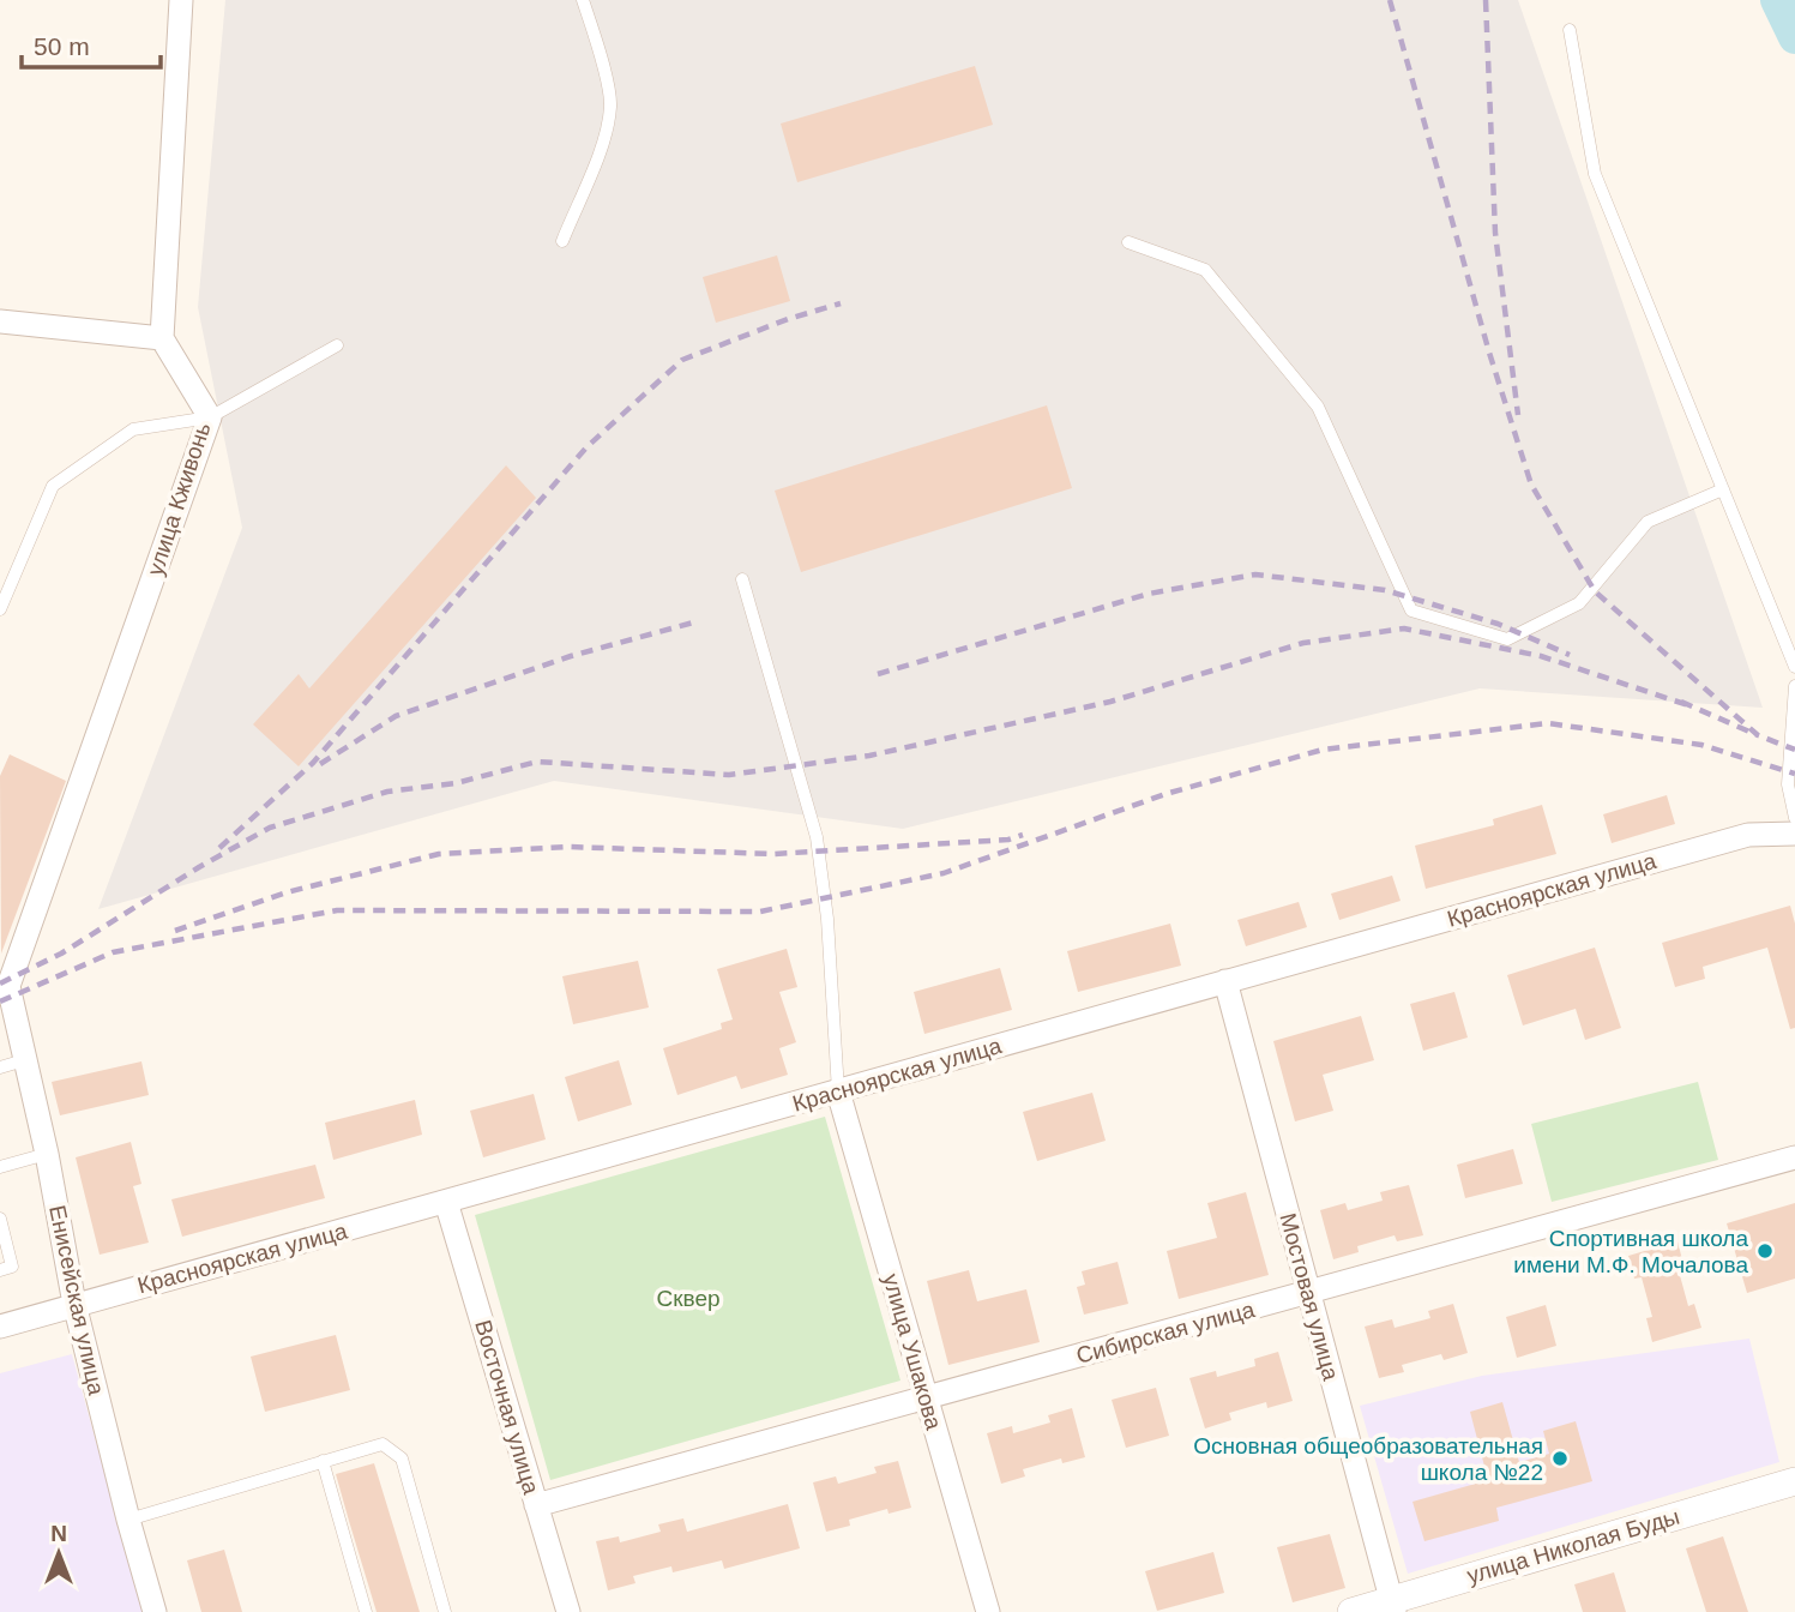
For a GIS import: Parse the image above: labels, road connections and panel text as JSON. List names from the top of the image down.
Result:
{
  "streets": {
    "street": [
      "улица Кживонь",
      "Красноярская улица",
      "Мостовая улица",
      "Енисейская улица",
      "Сибирская улица",
      "улица Ушакова",
      "Восточная улица",
      "улица Николая Буды"
    ]
  },
  "crossings": [
    ["улица Кживонь", "Енисейская улица"],
    ["Красноярская улица", "Мостовая улица"],
    ["Красноярская улица", "Енисейская улица"],
    ["Красноярская улица", "улица Ушакова"],
    ["Красноярская улица", "Восточная улица"],
    ["Мостовая улица", "Сибирская улица"],
    ["Мостовая улица", "улица Николая Буды"],
    ["Сибирская улица", "улица Ушакова"],
    ["Сибирская улица", "Восточная улица"]
  ],
  "parks": ["Сквер"],
  "places": ["Спортивная школа имени М.Ф. Мочалова", "Основная общеобразовательная школа №22"],
  "scale_bar": "50 m",
  "north": "top"
}
